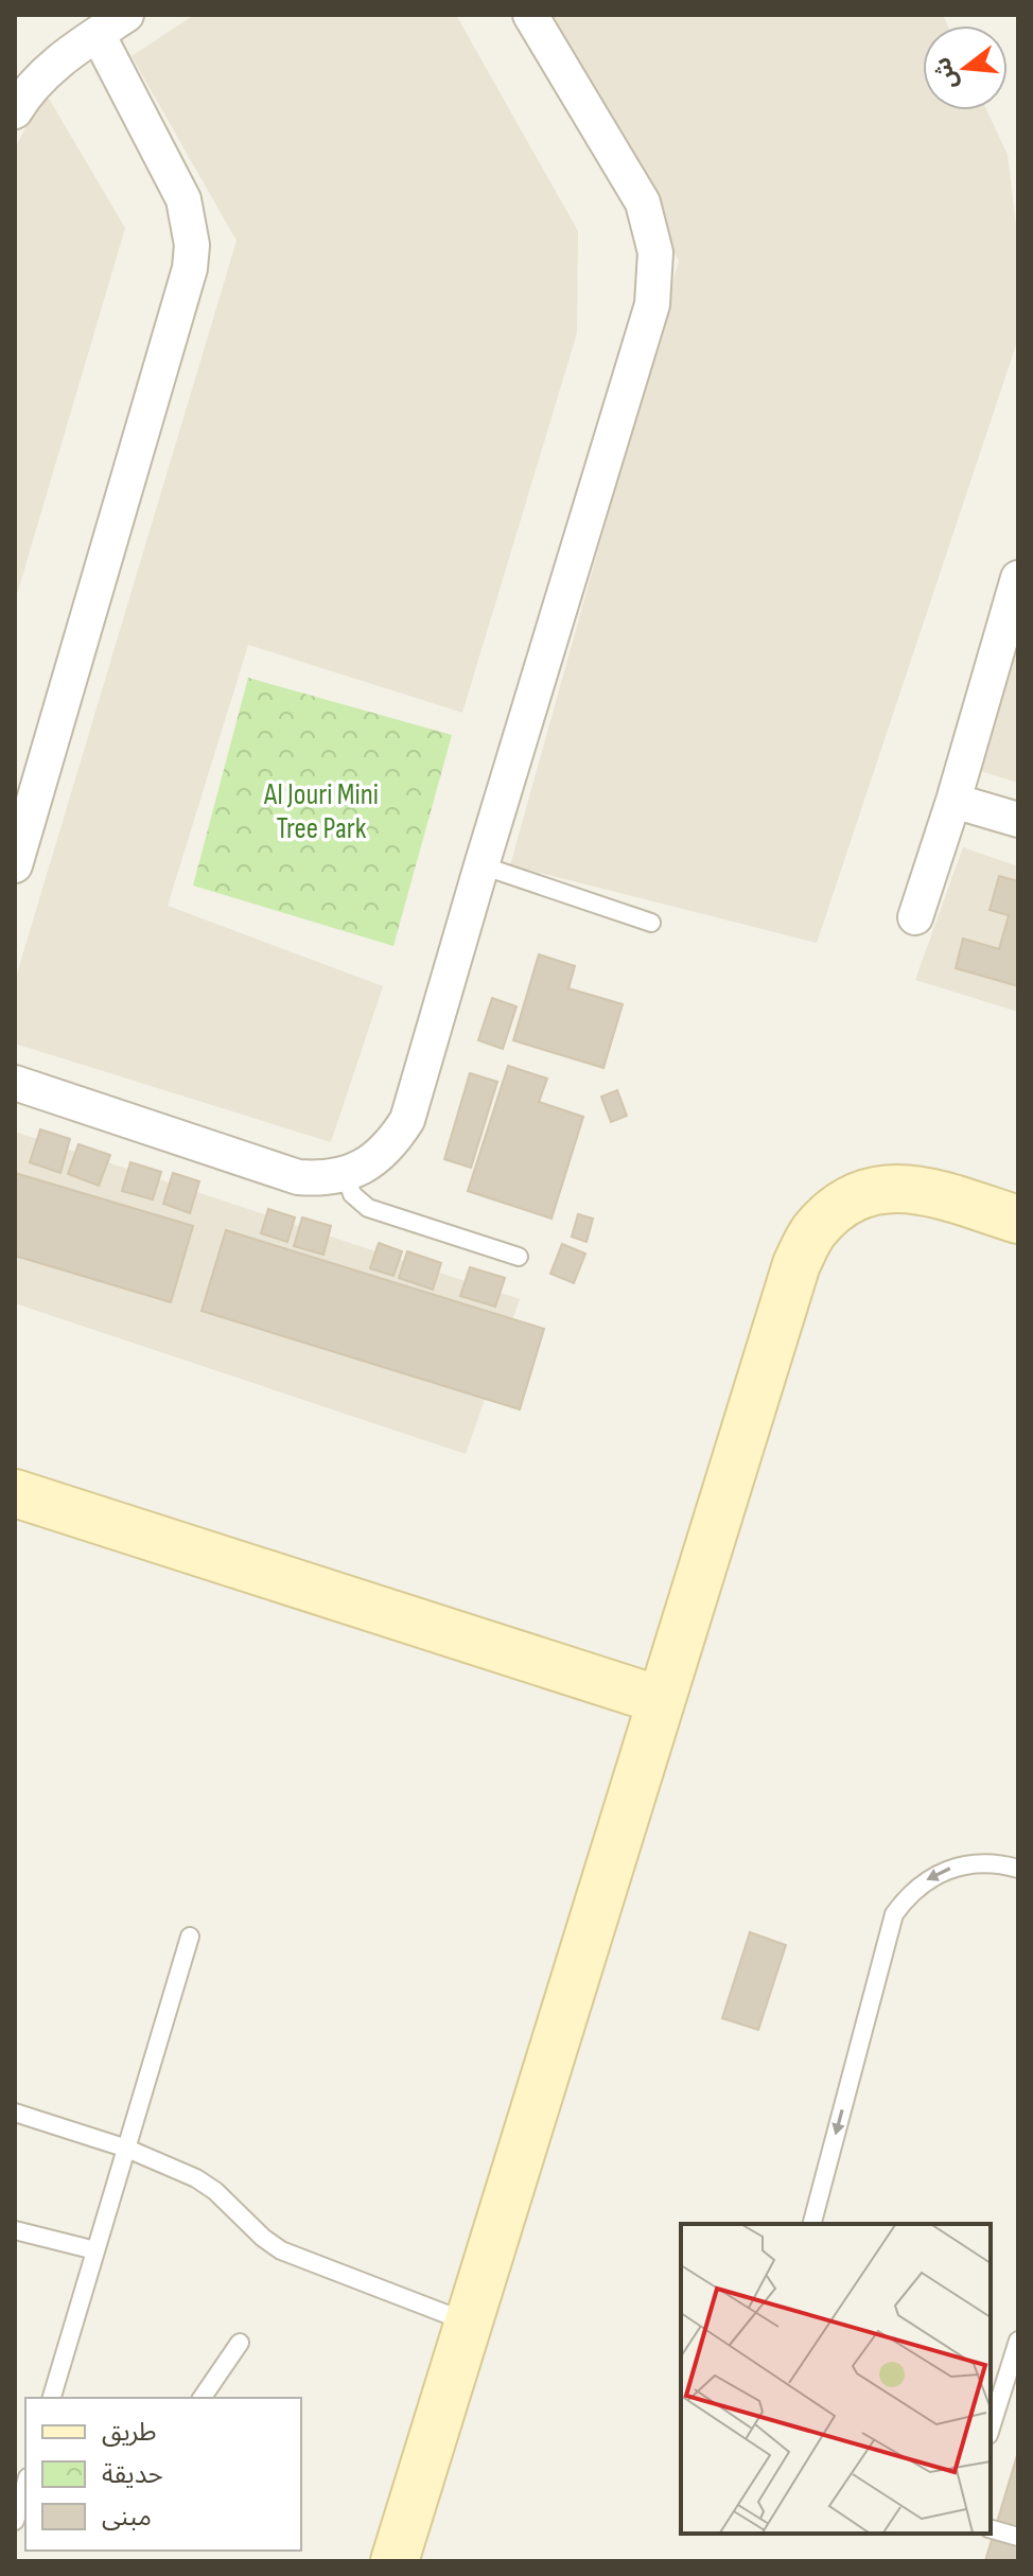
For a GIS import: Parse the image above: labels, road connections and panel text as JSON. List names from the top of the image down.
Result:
{
  "parks": ["Al Jouri Mini Tree Park"],
  "legend": ["طريق", "حديقة", "مبنى"],
  "north": "left"
}
